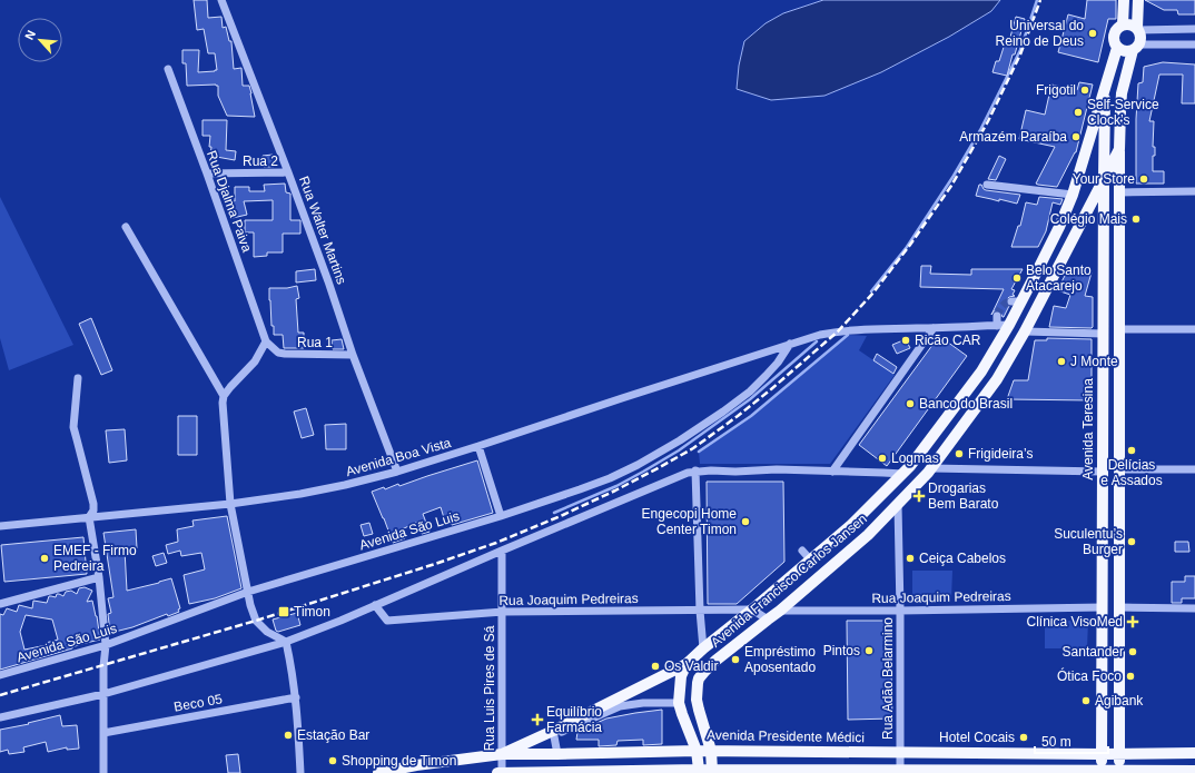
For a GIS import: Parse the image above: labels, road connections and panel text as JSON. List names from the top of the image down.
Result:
{
  "streets": {
    "main road": ["Avenida Teresina", "Avenida Francisco Carlos Jansen", "Avenida Presidente Médici"],
    "street": [
      "Rua 2",
      "Rua Djalma Paiva",
      "Rua Walter Martins",
      "Rua 1",
      "Avenida Boa Vista",
      "Avenida São Luis",
      "Rua Joaquim Pedreiras",
      "Rua Adão Belarmino",
      "Rua Luis Pires de Sá",
      "Beco 05"
    ]
  },
  "crossings": [
    ["Rua 2", "Rua Djalma Paiva"],
    ["Rua 2", "Rua Walter Martins"],
    ["Rua Djalma Paiva", "Rua 1"],
    ["Rua Walter Martins", "Rua 1"],
    ["Rua Walter Martins", "Avenida Boa Vista"],
    ["Avenida Teresina", "Avenida Francisco Carlos Jansen"],
    ["Avenida Teresina", "Rua Joaquim Pedreiras"],
    ["Avenida Teresina", "Avenida Presidente Médici"],
    ["Avenida Boa Vista", "Avenida São Luis"],
    ["Avenida Boa Vista", "Avenida Francisco Carlos Jansen"],
    ["Avenida Francisco Carlos Jansen", "Rua Joaquim Pedreiras"],
    ["Avenida Francisco Carlos Jansen", "Rua Adão Belarmino"],
    ["Avenida Francisco Carlos Jansen", "Rua Luis Pires de Sá"],
    ["Avenida Francisco Carlos Jansen", "Avenida Presidente Médici"],
    ["Rua Joaquim Pedreiras", "Rua Adão Belarmino"],
    ["Rua Joaquim Pedreiras", "Rua Luis Pires de Sá"],
    ["Rua Adão Belarmino", "Avenida Presidente Médici"],
    ["Rua Luis Pires de Sá", "Avenida Presidente Médici"]
  ],
  "places": {
    "other": [
      "Universal do Reino de Deus",
      "Frigotil",
      "Self-Service Clock’s",
      "Armazém Paraíba",
      "Your Store",
      "Colégio Mais",
      "Belo Santo Atacarejo",
      "Ricão CAR",
      "J Monte",
      "Banco do Brasil",
      "Delícias e Assados",
      "Frigideira’s",
      "Logmas",
      "Engecopi Home Center Timon",
      "Suculentu’s Burger",
      "EMEF - Firmo Pedreira",
      "Ceiça Cabelos",
      "Pintos",
      "Santander",
      "Empréstimo Aposentado",
      "Os Valdir",
      "Ótica Foco",
      "Agibank",
      "Estação Bar",
      "Hotel Cocais",
      "Shopping de Timon"
    ],
    "health": ["Drogarias Bem Barato", "Clínica VisoMed", "Equilíbrio Farmácia"],
    "transit": ["Timon"]
  },
  "scale_bar": "50 m",
  "north": "top left"
}
